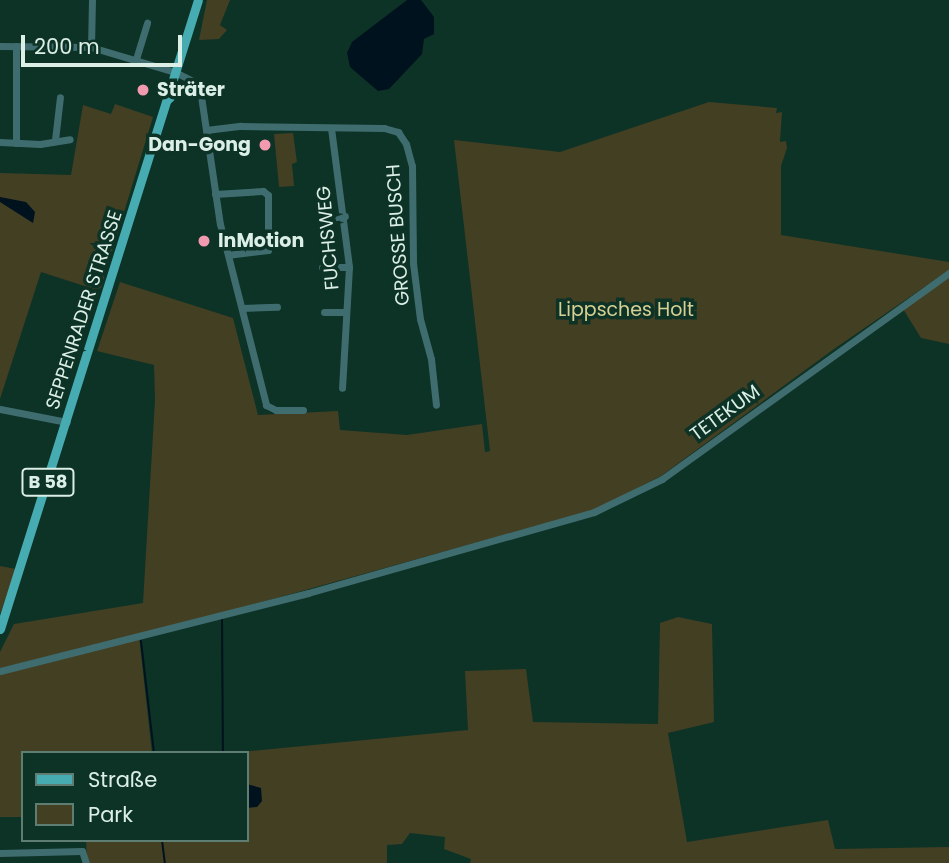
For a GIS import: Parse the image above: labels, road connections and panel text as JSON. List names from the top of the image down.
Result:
{
  "streets": {
    "main road": ["SEPPENRADER STRASSE", "B 58"],
    "street": ["GROSSE BUSCH", "FUCHSWEG", "TETEKUM"]
  },
  "crossings": [
    ["GROSSE BUSCH", "FUCHSWEG"]
  ],
  "parks": ["Lippsches Holt"],
  "places": ["Sträter", "Dan-Gong", "InMotion"],
  "legend": ["Straße", "Park"],
  "scale_bar": "200 m"
}
